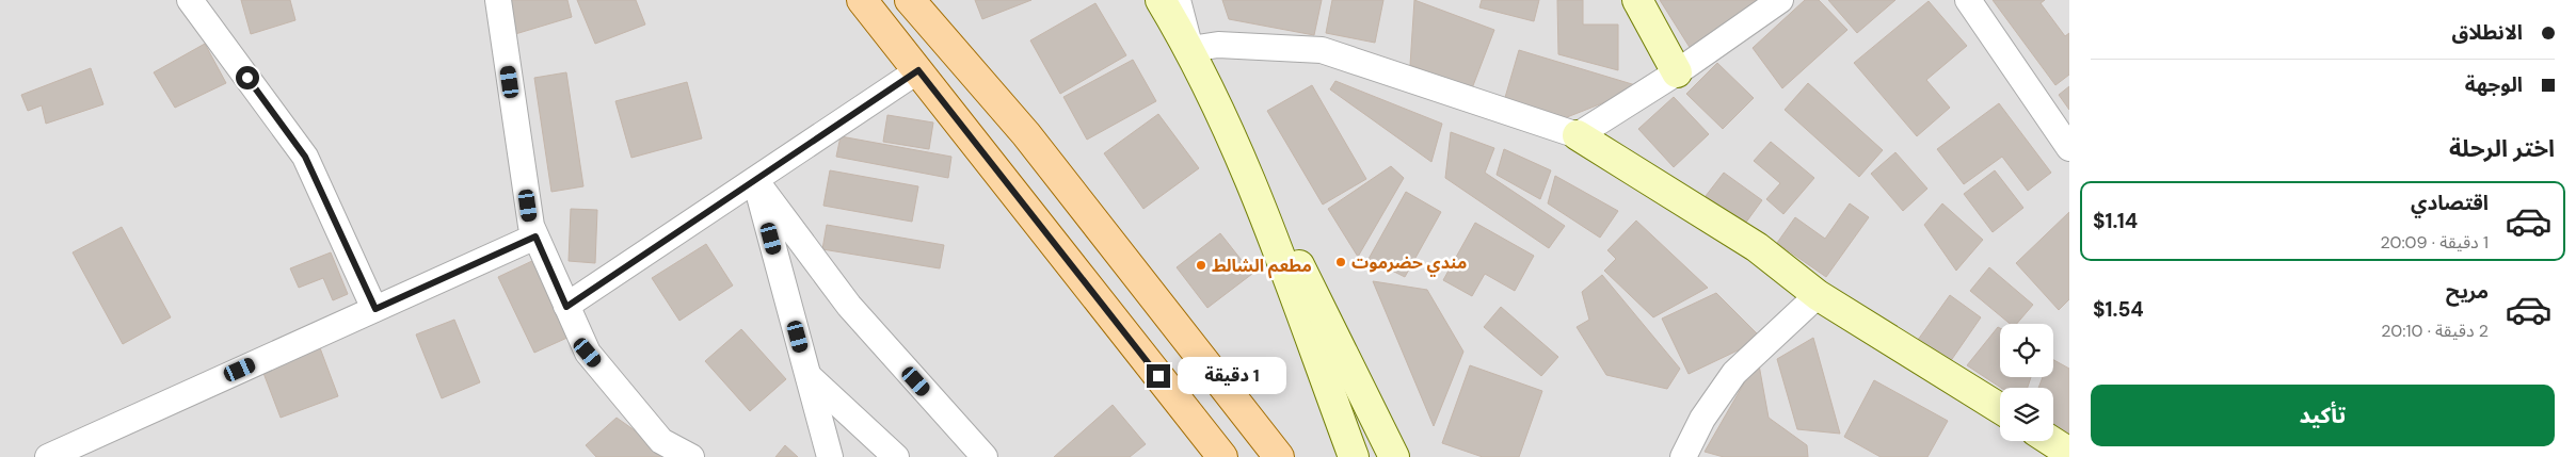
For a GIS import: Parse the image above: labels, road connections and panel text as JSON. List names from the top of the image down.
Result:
{
  "places": ["مندي حضرموت", "مطعم الشالط"],
  "page": {
    "banner": ["الانطلاق", "الوجهة"],
    "heading": "اختر الرحلة",
    "list": [
      {
        "name": "اقتصادي",
        "note": "1 دقيقة · 20:09",
        "value": "$1.14"
      },
      {
        "name": "مريح",
        "note": "2 دقيقة · 20:10",
        "value": "$1.54"
      }
    ],
    "bubble": "1 دقيقة",
    "buttons": "تأكيد"
  }
}
